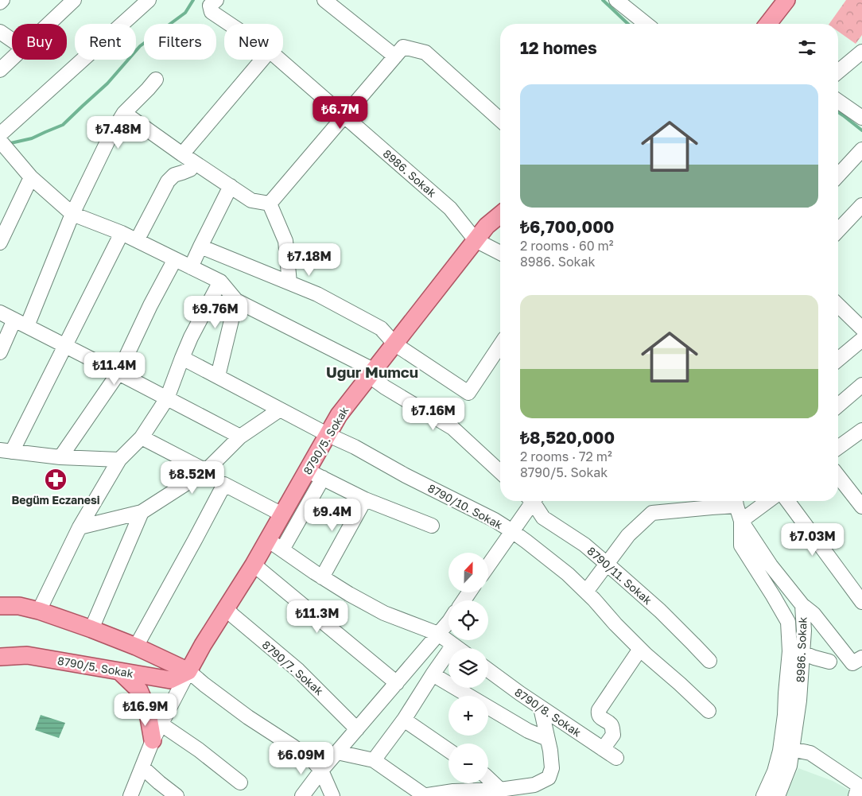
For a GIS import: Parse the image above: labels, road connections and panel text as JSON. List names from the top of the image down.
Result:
{
  "streets": {
    "main road": ["8790/5. Sokak"],
    "street": [
      "8986. Sokak",
      "8790/10. Sokak",
      "8790/11. Sokak",
      "8790/7. Sokak",
      "8790/8. Sokak"
    ]
  },
  "crossings": [
    ["8986. Sokak", "8790/5. Sokak"],
    ["8790/5. Sokak", "8790/10. Sokak"],
    ["8790/5. Sokak", "8790/7. Sokak"]
  ],
  "districts": ["Uğur Mumcu"],
  "places": {
    "pharmacy": ["Begüm Eczanesi"]
  },
  "north": "top",
  "page": {
    "chip": [
      "Buy",
      "Rent",
      "Filters",
      "New"
    ],
    "heading": "12 homes",
    "list": [
      {
        "name": "₺6,700,000",
        "note": "2 rooms · 60 m² · 8986. Sokak"
      },
      {
        "name": "₺8,520,000",
        "note": "2 rooms · 72 m² · 8790/5. Sokak"
      }
    ],
    "price": [
      "₺6.7M",
      "₺7.48M",
      "₺7.18M",
      "₺9.76M",
      "₺11.4M",
      "₺7.16M",
      "₺8.52M",
      "₺9.4M",
      "₺7.03M",
      "₺11.3M",
      "₺16.9M",
      "₺6.09M"
    ],
    "map_buttons": ["+", "−"]
  }
}
